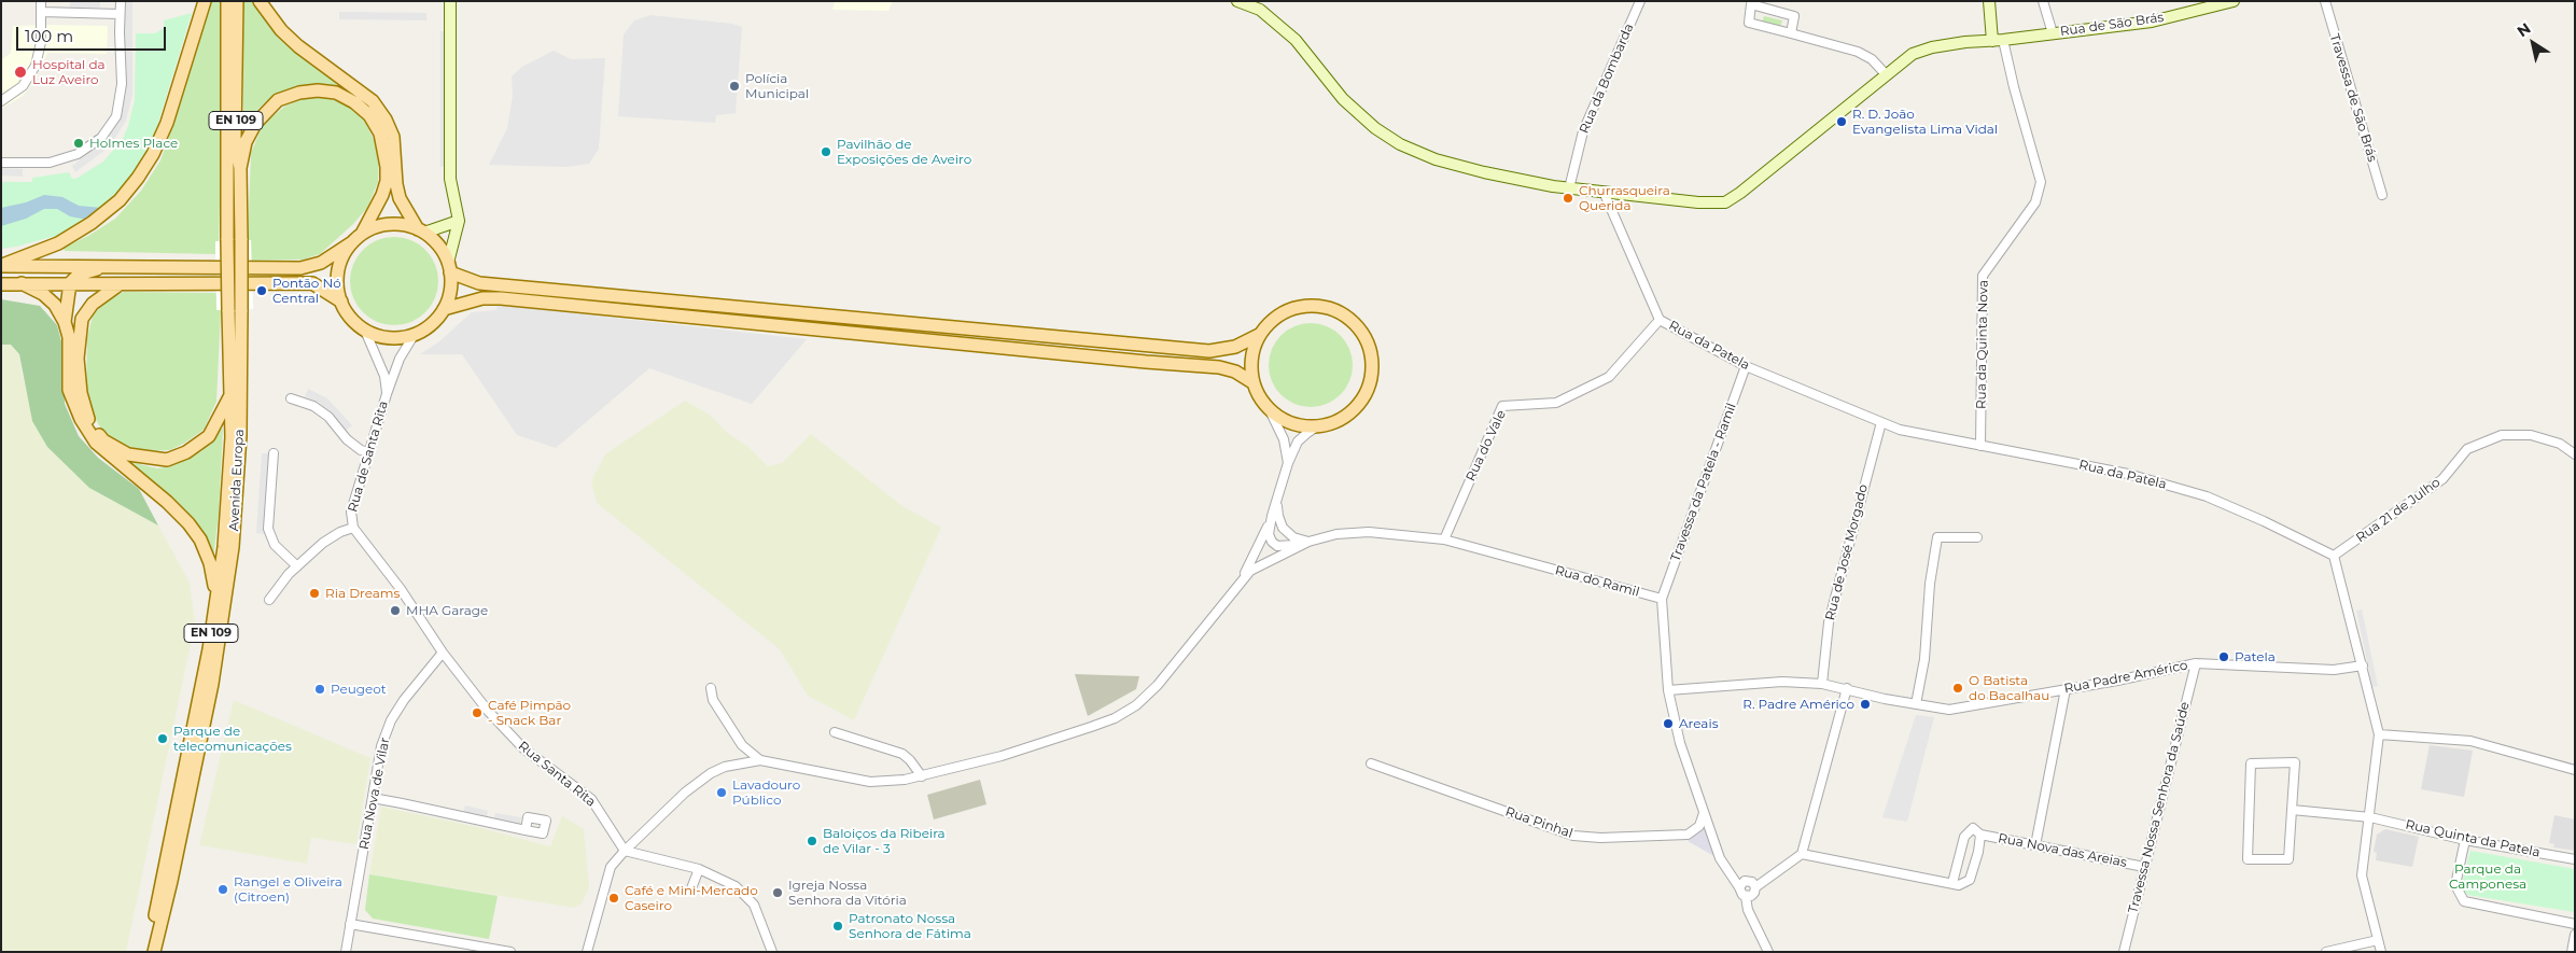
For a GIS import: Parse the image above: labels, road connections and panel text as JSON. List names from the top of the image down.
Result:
{
  "streets": {
    "main road": ["EN 109", "Avenida Europa"],
    "street": [
      "Rua de São Brás",
      "Rua da Bombarda",
      "Travessa de São Brás",
      "Rua da Quinta Nova",
      "Rua da Patela",
      "Rua do Vale",
      "Rua de Santa Rita",
      "Travessa da Patela - Ramil",
      "Rua 21 de Julho",
      "Rua de José Morgado",
      "Rua do Ramil",
      "Rua Padre Américo",
      "Rua Santa Rita",
      "Rua Nova de Vilar",
      "Travessa Nossa Senhora da Saúde",
      "Rua Pinhal",
      "Rua Quinta da Patela",
      "Rua Nova das Areias"
    ]
  },
  "crossings": [
    ["Rua de São Brás", "Rua da Bombarda"],
    ["Rua de São Brás", "Rua da Quinta Nova"],
    ["Rua de São Brás", "Rua da Patela"],
    ["Rua da Quinta Nova", "Rua da Patela"],
    ["Rua da Patela", "Rua do Vale"],
    ["Rua da Patela", "Travessa da Patela - Ramil"],
    ["Rua da Patela", "Rua 21 de Julho"],
    ["Rua da Patela", "Rua de José Morgado"],
    ["Rua do Vale", "Rua do Ramil"],
    ["Rua de Santa Rita", "Rua Santa Rita"],
    ["Rua de Santa Rita", "Rua Nova de Vilar"],
    ["Travessa da Patela - Ramil", "Rua do Ramil"],
    ["Rua de José Morgado", "Rua Padre Américo"],
    ["Rua Padre Américo", "Travessa Nossa Senhora da Saúde"],
    ["Rua Santa Rita", "Rua Nova de Vilar"],
    ["Travessa Nossa Senhora da Saúde", "Rua Nova das Areias"]
  ],
  "parks": ["Parque da Camponesa"],
  "places": [
    "Hospital da Luz Aveiro",
    "Polícia Municipal",
    "R. D. João Evangelista Lima Vidal",
    "Holmes Place",
    "Pavilhão de Exposições de Aveiro",
    "Churrasqueira Querida",
    "Pontão Nó Central",
    "Ria Dreams",
    "MHA Garage",
    "Patela",
    "O Batista do Bacalhau",
    "Peugeot",
    "R. Padre Américo",
    "Café Pimpão - Snack Bar",
    "Areais",
    "Parque de telecomunicações",
    "Lavadouro Público",
    "Baloiços da Ribeira de Vilar - 3",
    "Rangel e Oliveira (Citroen)",
    "Igreja Nossa Senhora da Vitória",
    "Café e Mini-Mercado Caseiro",
    "Patronato Nossa Senhora de Fátima"
  ],
  "scale_bar": "100 m",
  "north": "top left"
}
